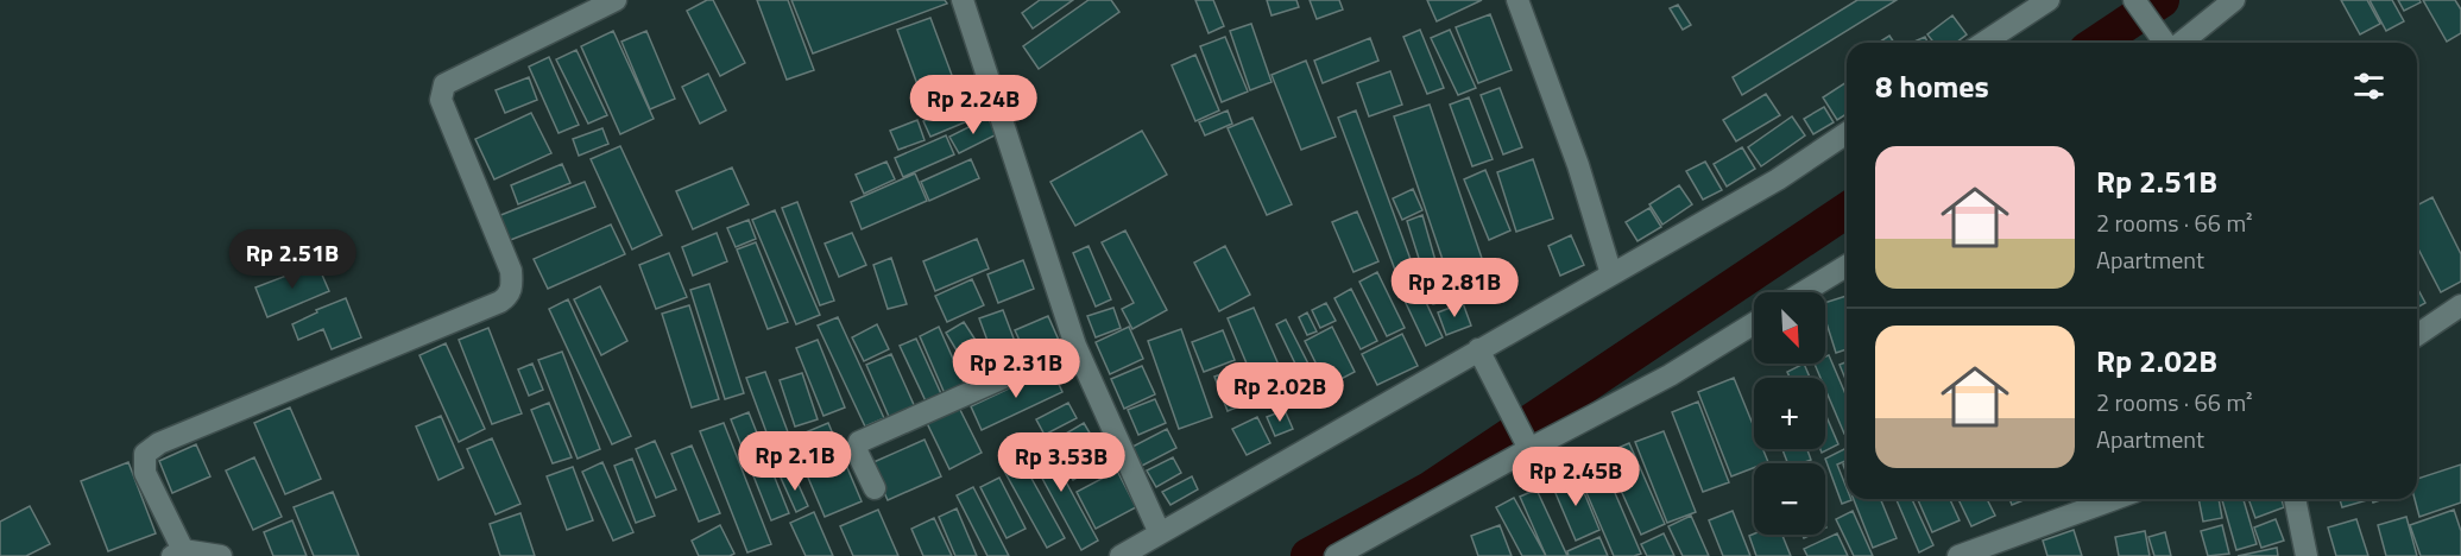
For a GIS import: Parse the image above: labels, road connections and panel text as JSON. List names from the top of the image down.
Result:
{
  "north": "bottom right",
  "page": {
    "heading": "8 homes",
    "price": [
      "Rp 2.24B",
      "Rp 2.51B",
      "Rp 2.81B",
      "Rp 2.31B",
      "Rp 2.02B",
      "Rp 2.1B",
      "Rp 3.53B",
      "Rp 2.45B"
    ],
    "list": [
      {
        "name": "Rp 2.51B",
        "note": "2 rooms · 66 m² · Apartment"
      },
      {
        "name": "Rp 2.02B",
        "note": "2 rooms · 66 m² · Apartment"
      }
    ],
    "map_buttons": ["+", "−"]
  }
}
